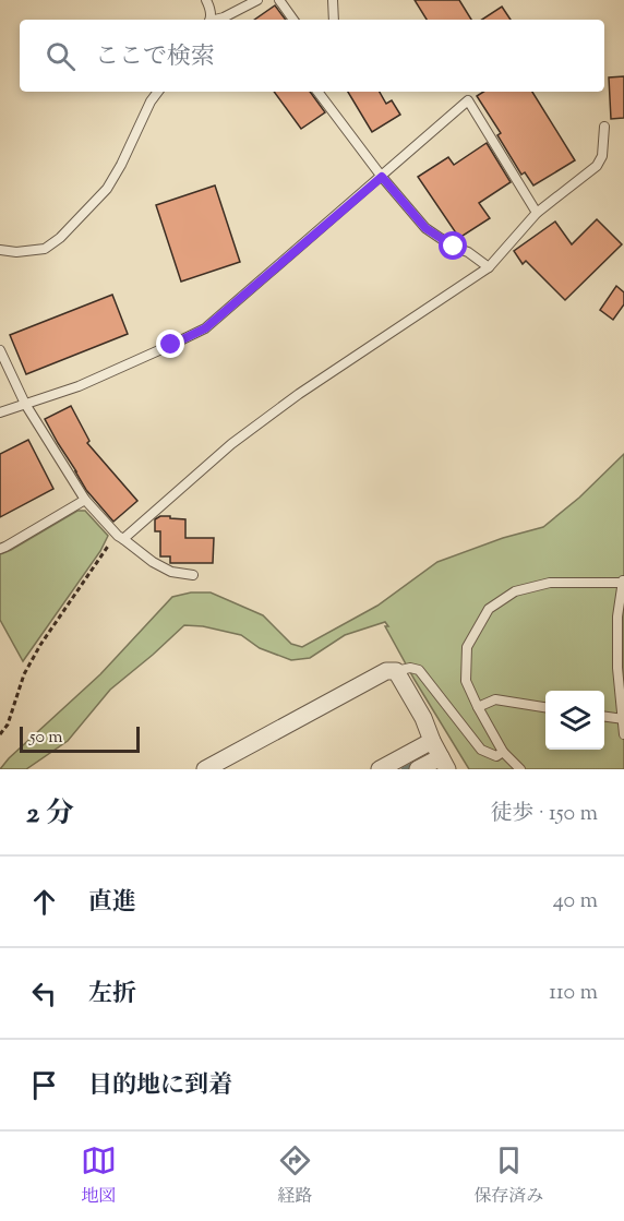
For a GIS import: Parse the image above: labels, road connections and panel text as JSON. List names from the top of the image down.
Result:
{
  "scale_bar": "50 m",
  "page": {
    "search": "ここで検索",
    "scale": "50 m",
    "heading": ["2 分", "徒歩 · 150 m"],
    "list": [
      ["直進", "40 m"],
      ["左折", "110 m"],
      "目的地に到着"
    ],
    "nav": ["地図", "経路", "保存済み"]
  }
}
